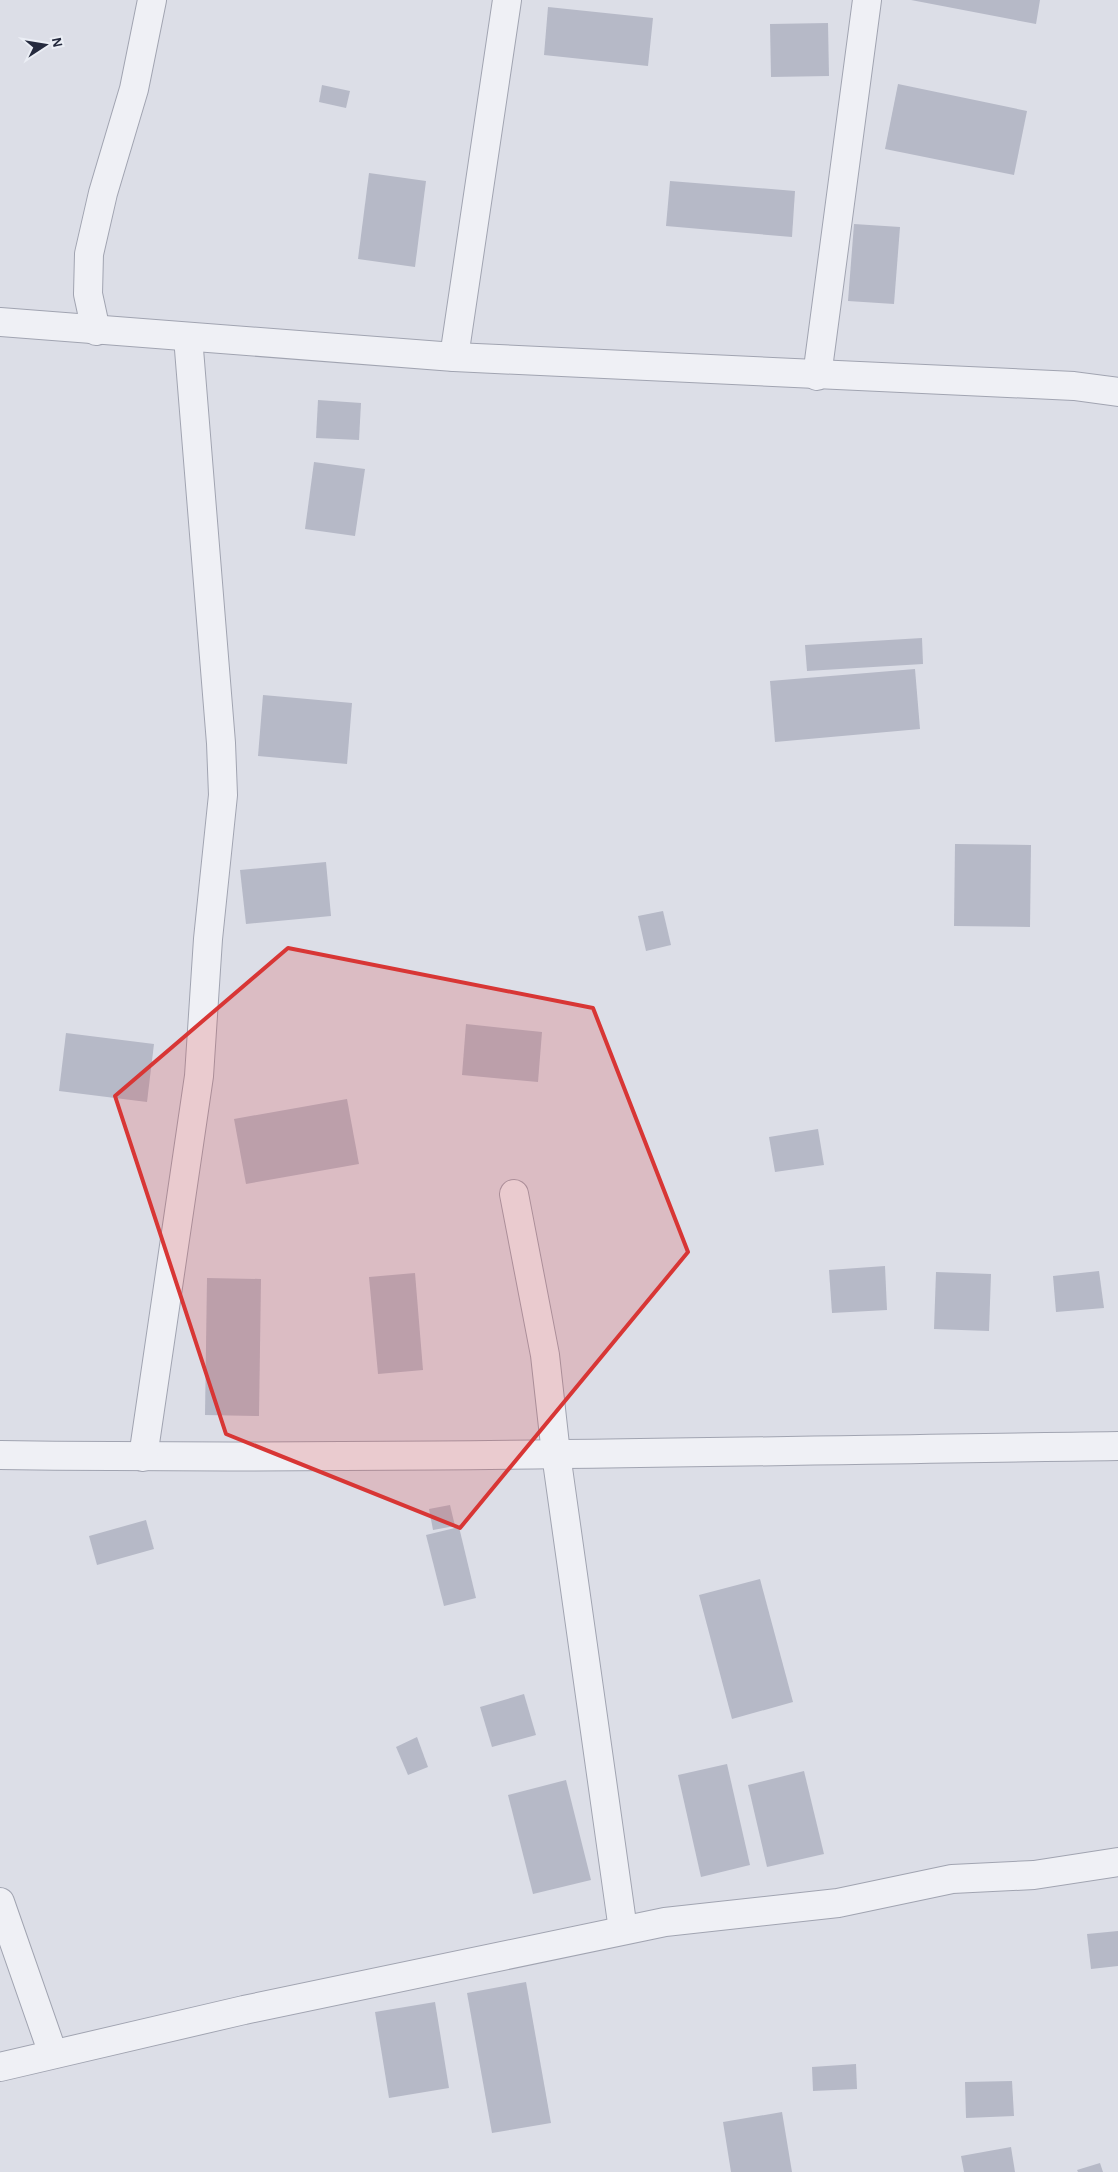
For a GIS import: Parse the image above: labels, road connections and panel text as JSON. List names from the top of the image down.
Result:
{
  "north": "right"
}
